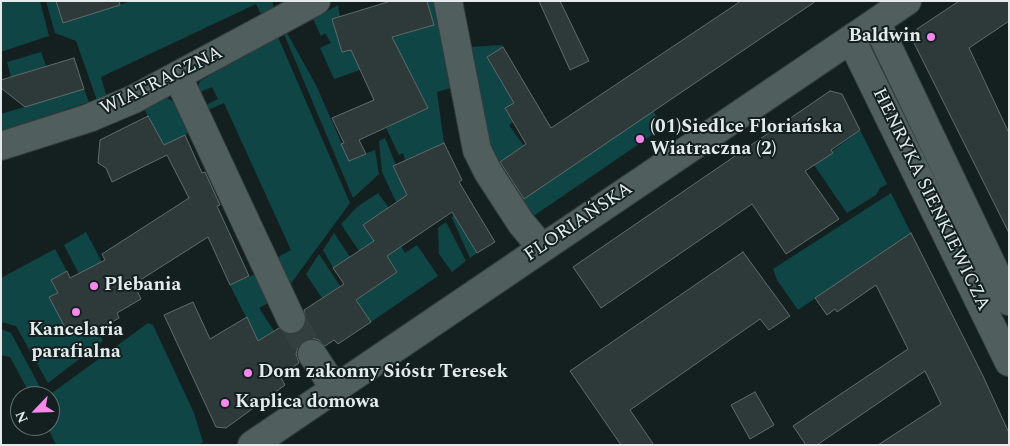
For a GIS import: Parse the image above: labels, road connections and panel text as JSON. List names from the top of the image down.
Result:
{
  "streets": {
    "street": ["WIATRACZNA", "HENRYKA SIENKIEWICZA", "FLORIAŃSKA"]
  },
  "crossings": [
    ["HENRYKA SIENKIEWICZA", "FLORIAŃSKA"]
  ],
  "places": [
    "Baldwin",
    "(01)Siedlce Floriańska Wiatraczna (2)",
    "Plebania",
    "Kancelaria parafialna",
    "Dom zakonny Sióstr Teresek",
    "Kaplica domowa"
  ],
  "north": "bottom left"
}
